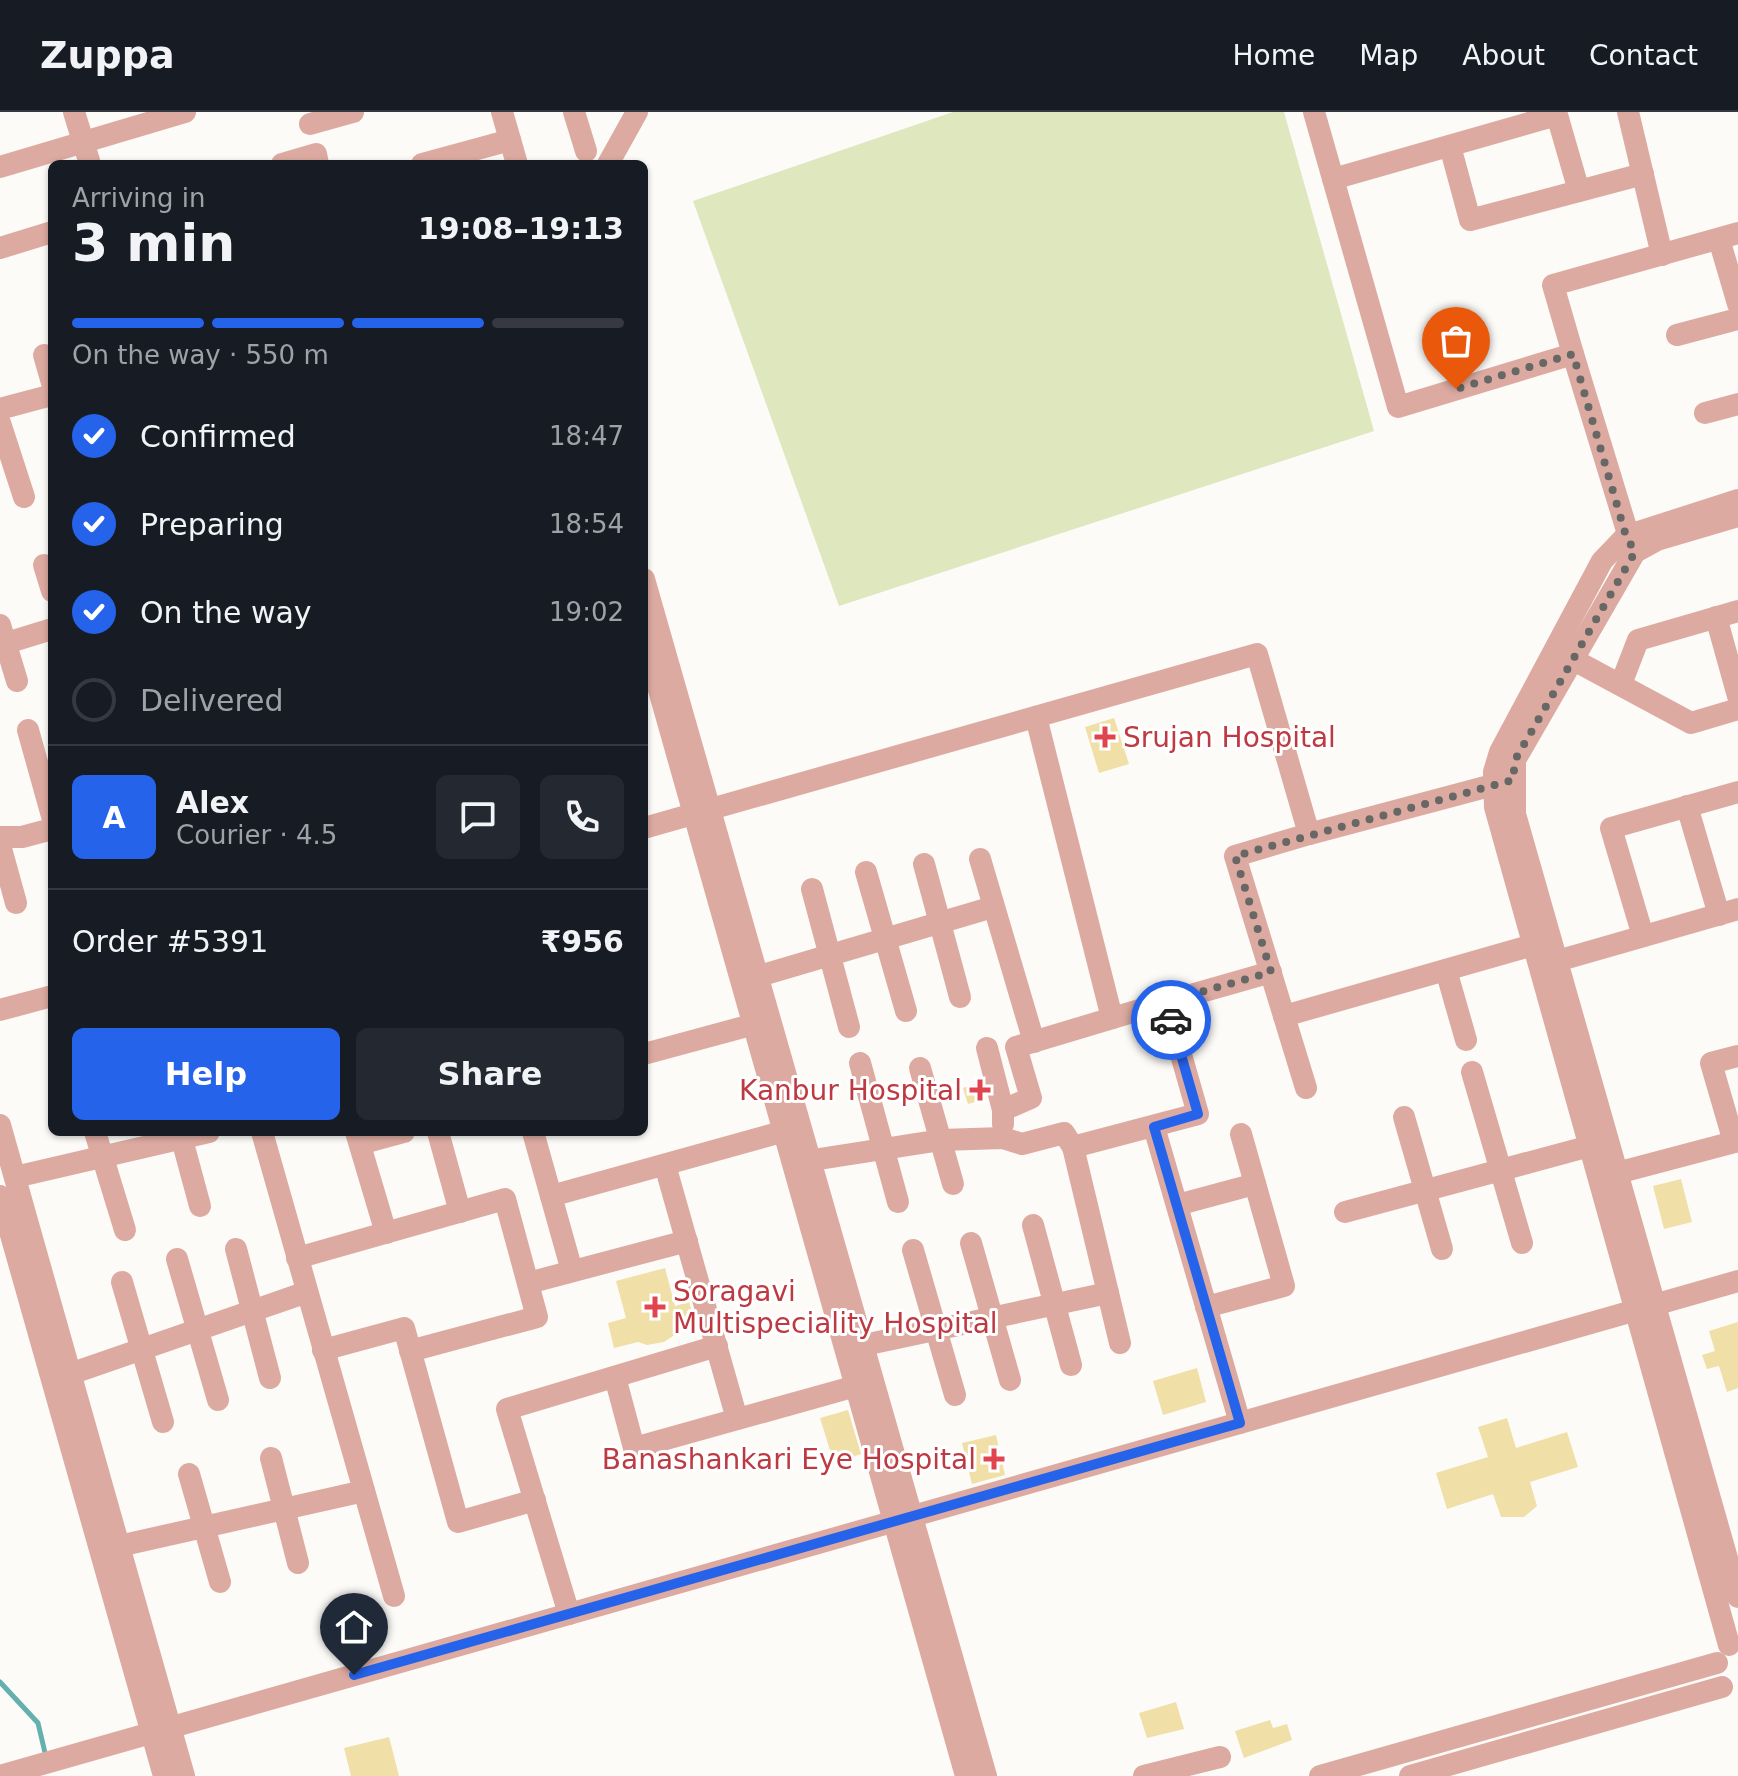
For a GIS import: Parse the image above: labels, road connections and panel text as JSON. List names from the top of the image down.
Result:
{
  "places": {
    "health": [
      "Srujan Hospital",
      "Kanbur Hospital",
      "Soragavi Multispeciality Hospital",
      "Banashankari Eye Hospital"
    ]
  },
  "page": {
    "header": "Zuppa",
    "nav": [
      "Home",
      "Map",
      "About",
      "Contact"
    ],
    "heading": ["3 min", "Arriving in", "19:08–19:13"],
    "panel": [
      "Alex",
      "Courier · 4.5",
      "Order #5391",
      "₹956"
    ],
    "bar": "On the way · 550 m",
    "list": [
      ["Confirmed", "18:47"],
      ["Preparing", "18:54"],
      ["On the way", "19:02"],
      "Delivered"
    ],
    "round": "A",
    "buttons": ["Help", "Share"]
  }
}
